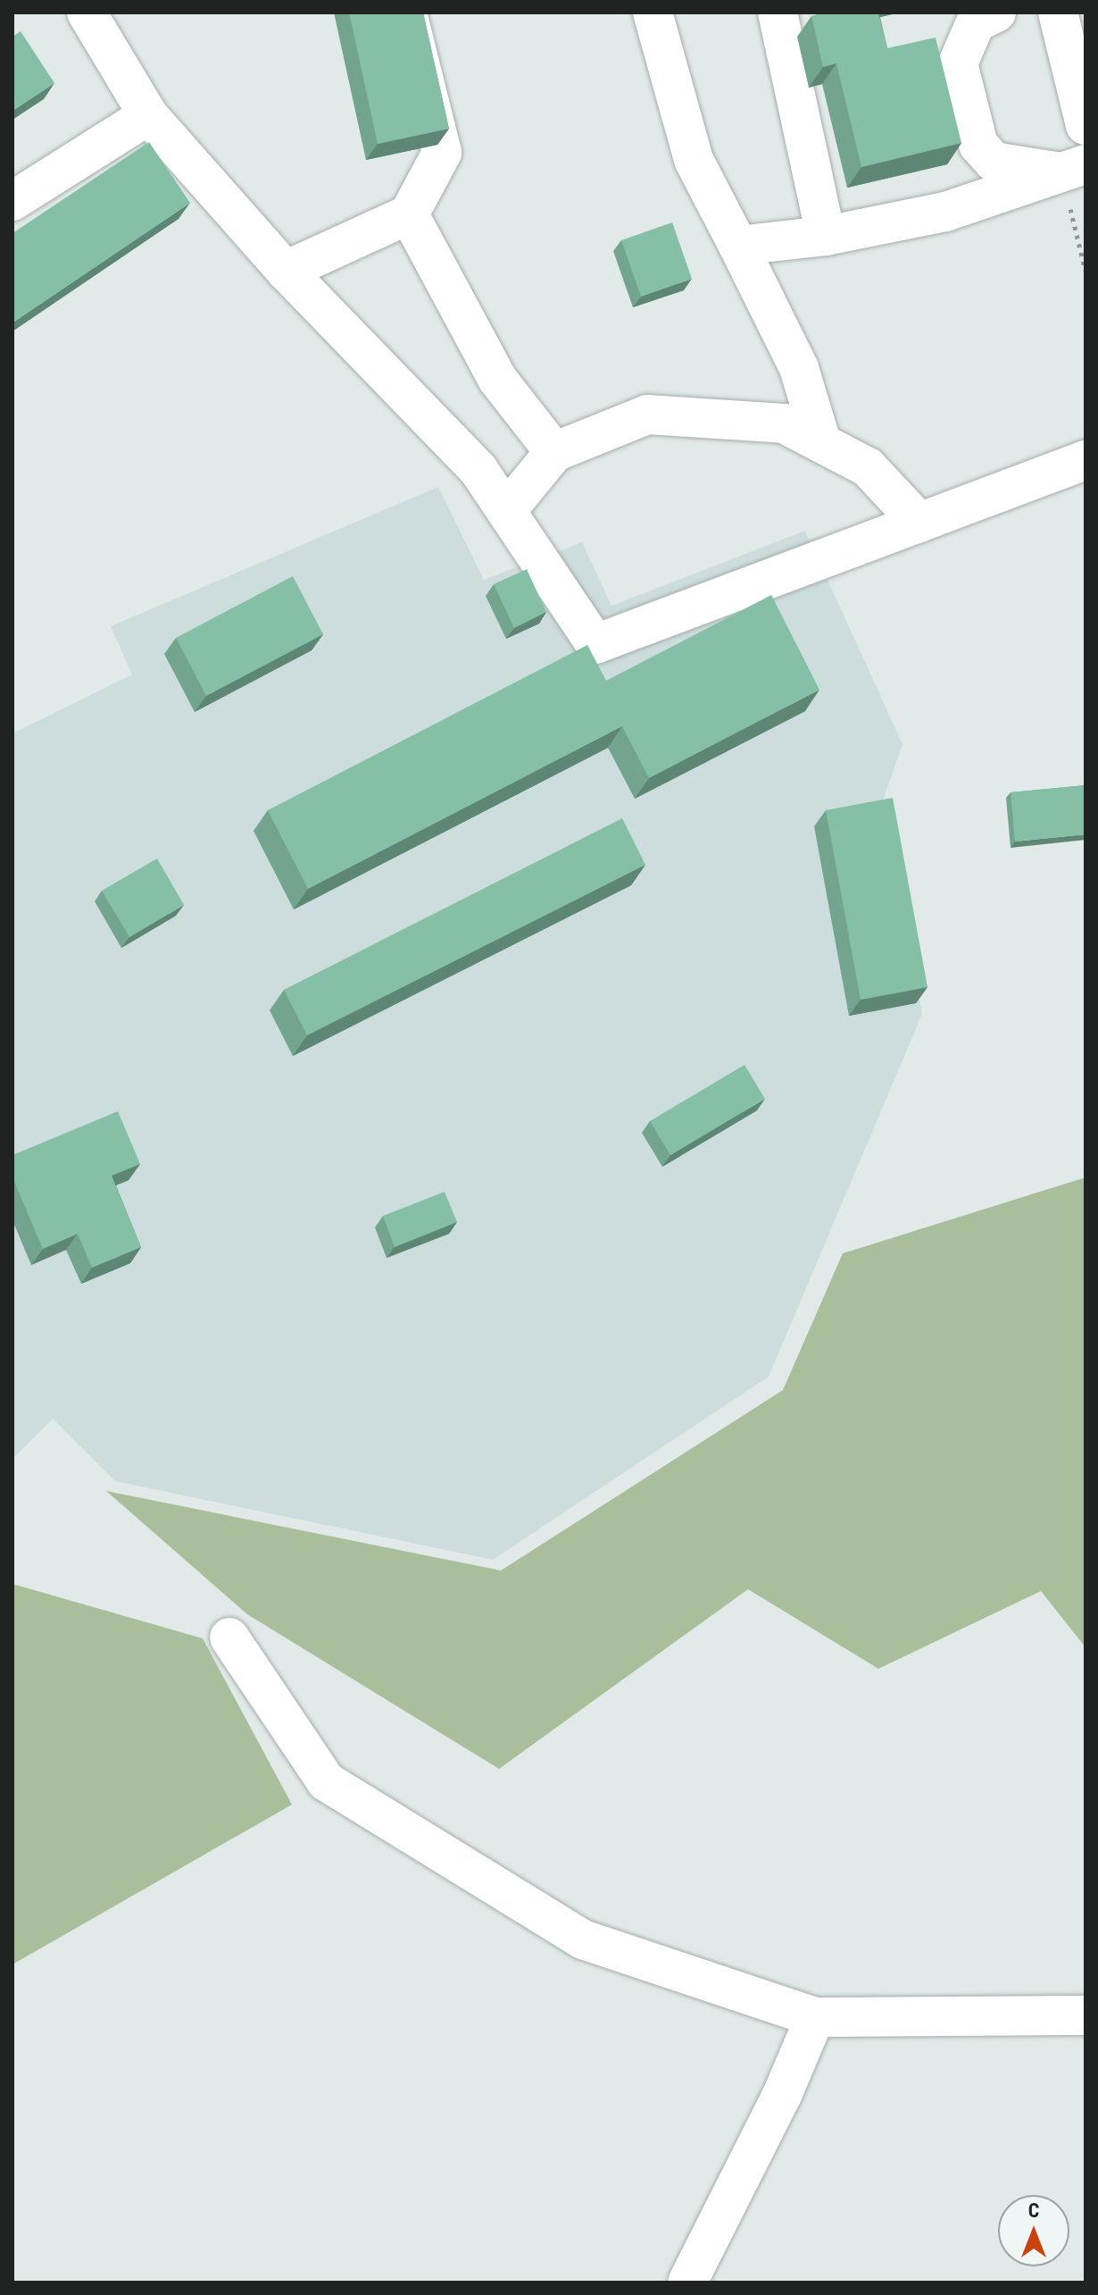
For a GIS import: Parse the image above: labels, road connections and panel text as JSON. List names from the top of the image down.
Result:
{
  "north": "top"
}
